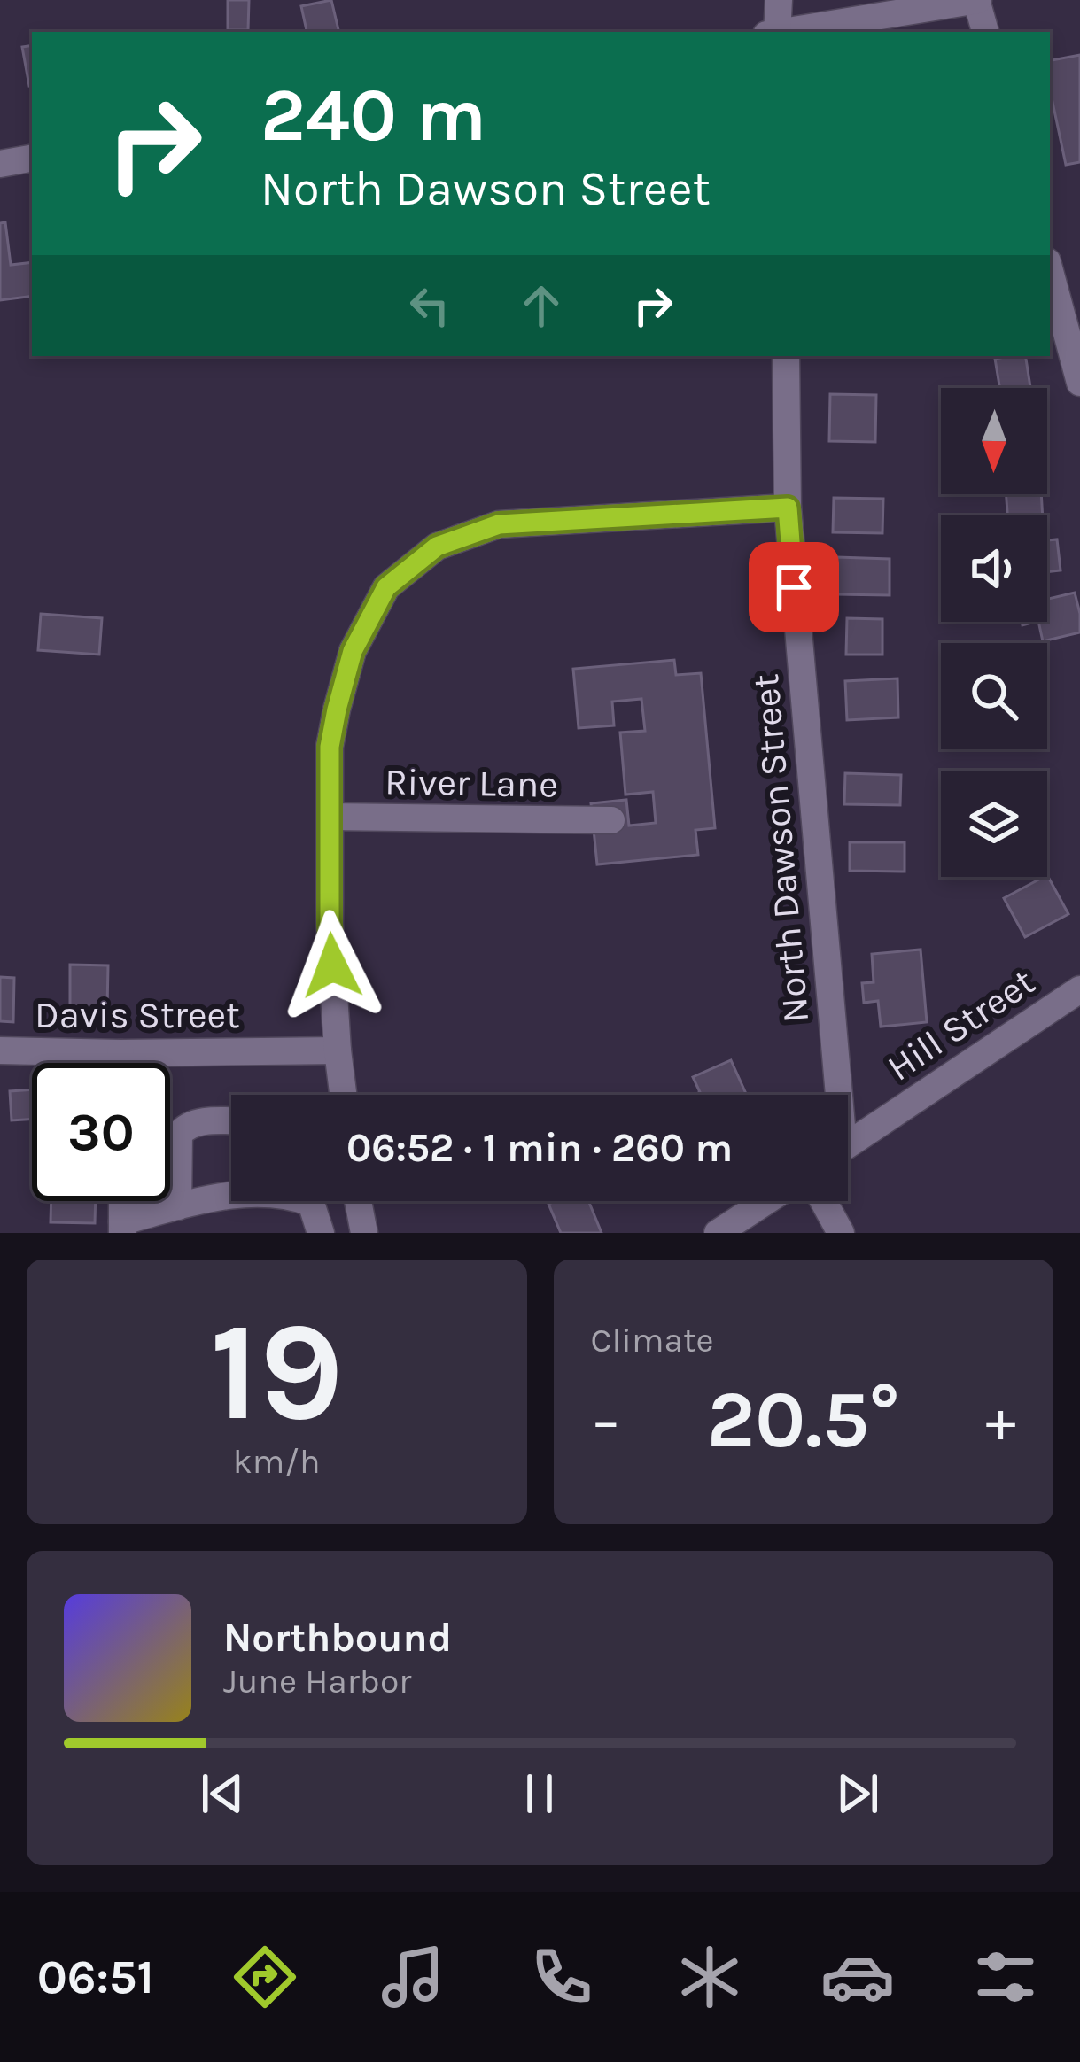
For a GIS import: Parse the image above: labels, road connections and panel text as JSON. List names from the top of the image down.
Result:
{
  "streets": {
    "street": [
      "River Lane",
      "North Dawson Street",
      "Davis Street",
      "Hill Street"
    ]
  },
  "north": "bottom",
  "page": {
    "turn": ["240 m", "North Dawson Street"],
    "limit": "30",
    "trip": "06:52 · 1 min · 260 m",
    "tile": [
      ["19", "km/h"],
      "Climate"
    ],
    "heat": ["−", "20.5°", "+"],
    "song": ["Northbound", "June Harbor"],
    "tabs": "06:51"
  }
}
